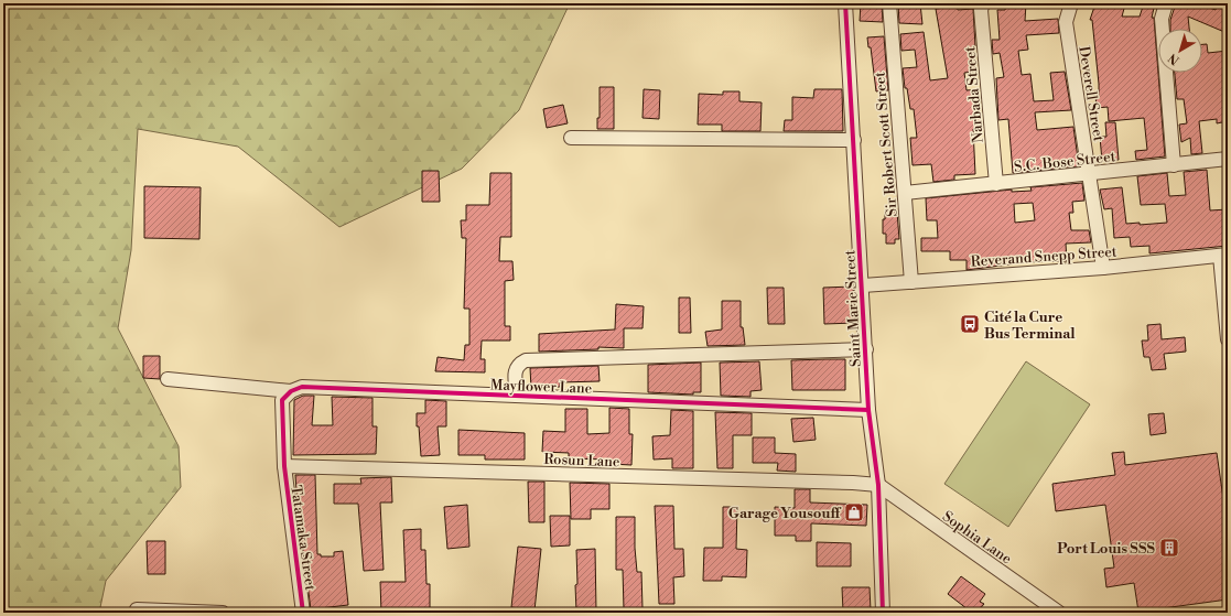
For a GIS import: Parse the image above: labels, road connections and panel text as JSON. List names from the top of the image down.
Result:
{
  "streets": {
    "street": [
      "Deverell Street",
      "Narbada Street",
      "Sir Robert Scott Street",
      "S.C. Bose Street",
      "Reverand Snepp Street",
      "Saint Marie Street",
      "Mayflower Lane",
      "Rosun Lane",
      "Sophia Lane",
      "Tatamaka Street"
    ]
  },
  "crossings": [
    ["Deverell Street", "S.C. Bose Street"],
    ["Deverell Street", "Reverand Snepp Street"],
    ["Narbada Street", "S.C. Bose Street"],
    ["Sir Robert Scott Street", "S.C. Bose Street"],
    ["Sir Robert Scott Street", "Reverand Snepp Street"],
    ["Reverand Snepp Street", "Saint Marie Street"],
    ["Saint Marie Street", "Mayflower Lane"],
    ["Saint Marie Street", "Rosun Lane"],
    ["Saint Marie Street", "Sophia Lane"],
    ["Rosun Lane", "Sophia Lane"],
    ["Rosun Lane", "Tatamaka Street"]
  ],
  "places": {
    "bus stop": ["Cité la Cure Bus Terminal"],
    "shop": ["Garage Yousouff"],
    "building": ["Port Louis SSS"]
  },
  "north": "bottom left"
}
